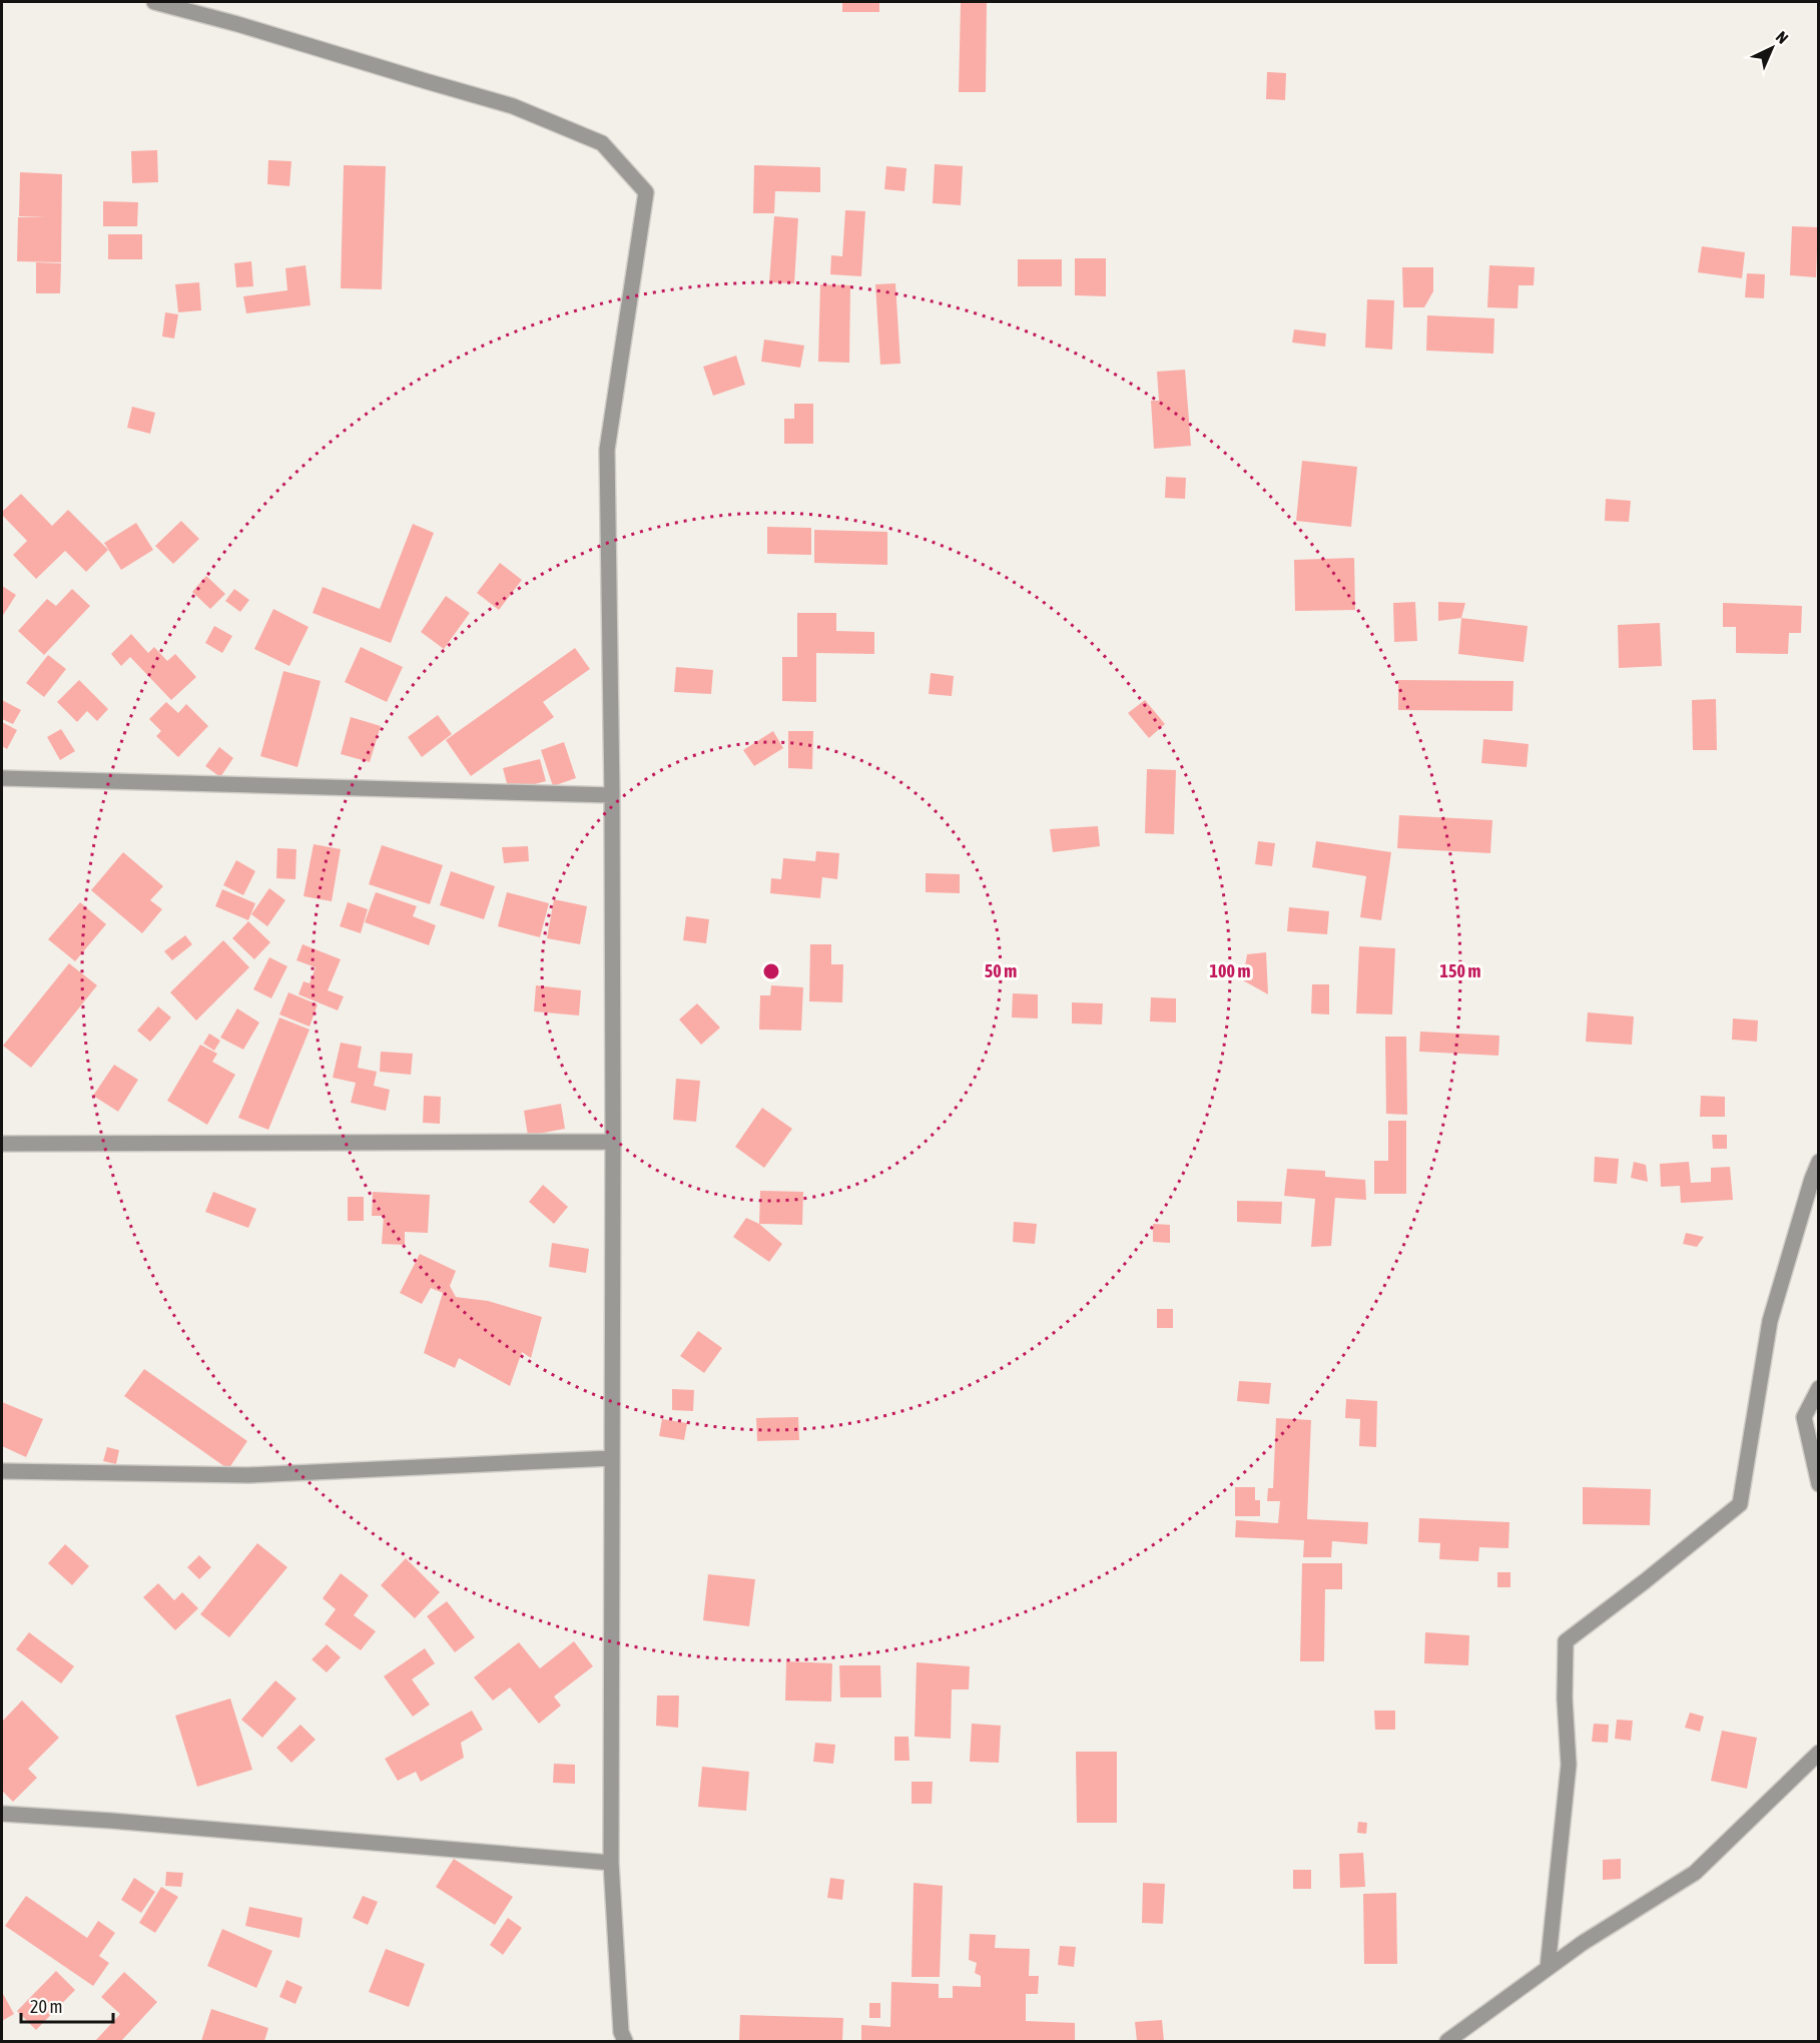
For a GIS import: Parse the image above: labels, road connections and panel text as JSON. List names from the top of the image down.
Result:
{
  "scale_bar": "20 m",
  "north": "top right",
  "rings": ["50 m", "100 m", "150 m"]
}
